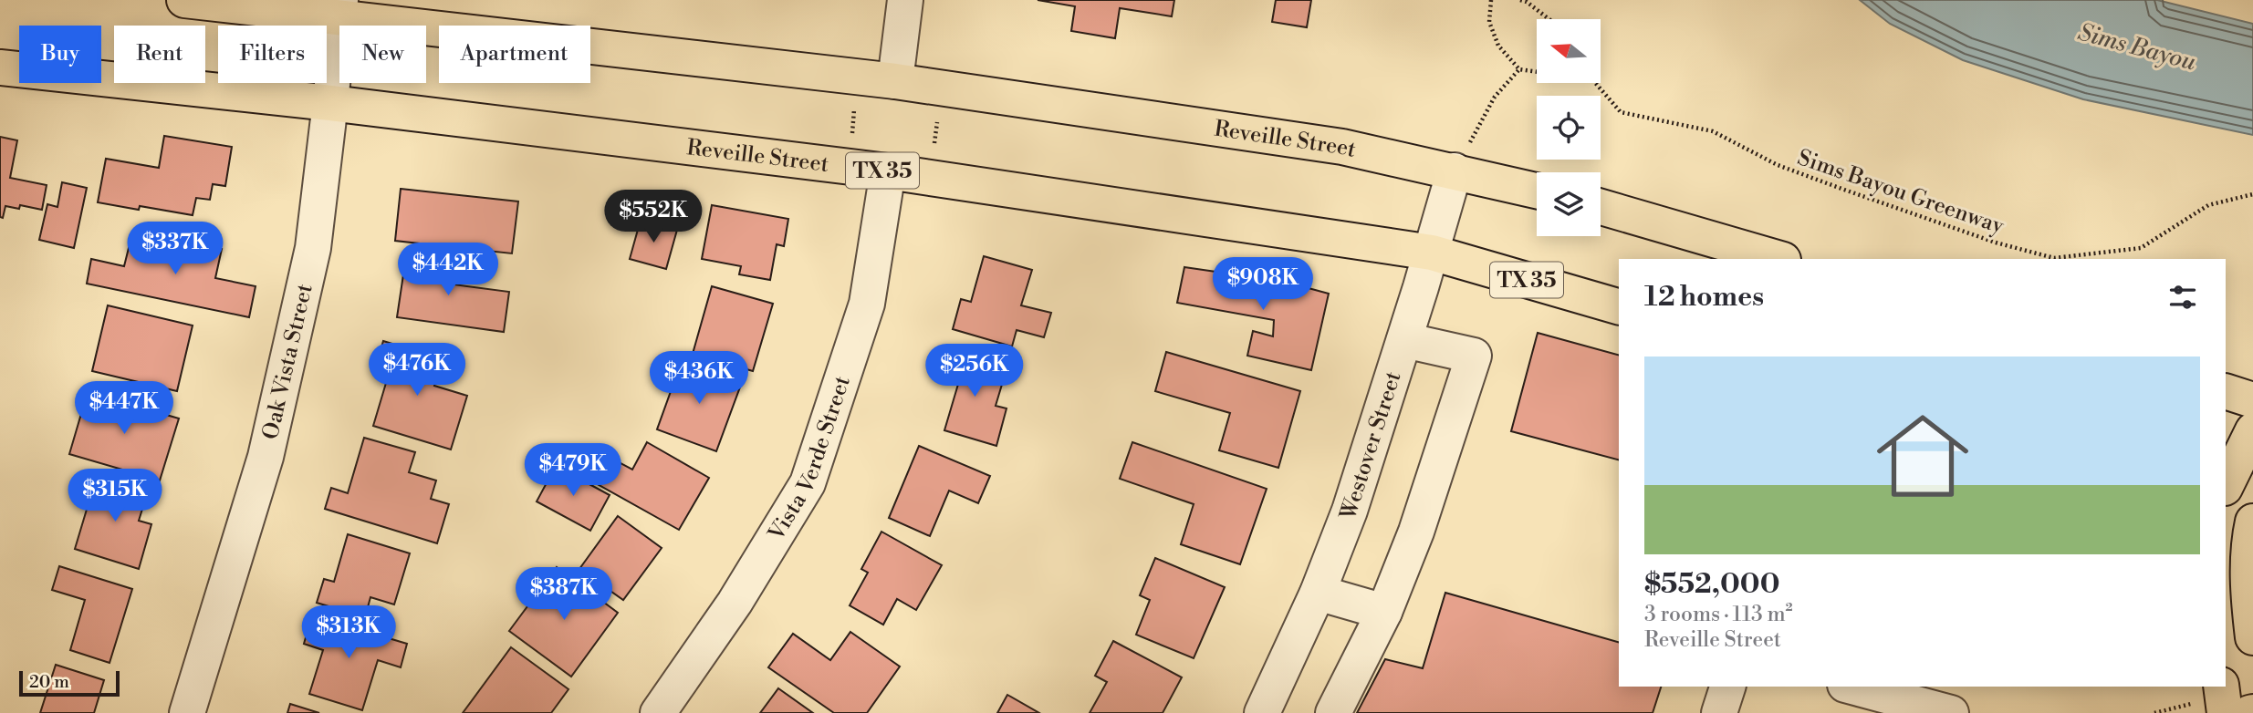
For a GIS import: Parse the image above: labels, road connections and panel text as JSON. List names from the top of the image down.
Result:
{
  "streets": {
    "main road": ["Reveille Street", "TX 35"],
    "street": ["Oak Vista Street", "Westover Street", "Vista Verde Street"],
    "path": ["Sims Bayou Greenway"]
  },
  "crossings": [
    ["Reveille Street", "Oak Vista Street"],
    ["Reveille Street", "Westover Street"],
    ["Reveille Street", "Vista Verde Street"]
  ],
  "water": ["Sims Bayou"],
  "scale_bar": "20 m",
  "north": "left",
  "page": {
    "chip": [
      "Buy",
      "Rent",
      "Filters",
      "New",
      "Apartment"
    ],
    "price": [
      "$552K",
      "$337K",
      "$442K",
      "$908K",
      "$476K",
      "$256K",
      "$436K",
      "$447K",
      "$479K",
      "$315K",
      "$387K",
      "$313K"
    ],
    "heading": "12 homes",
    "list": [
      {
        "name": "$552,000",
        "note": "3 rooms · 113 m² · Reveille Street"
      }
    ],
    "scale": "20 m"
  }
}
